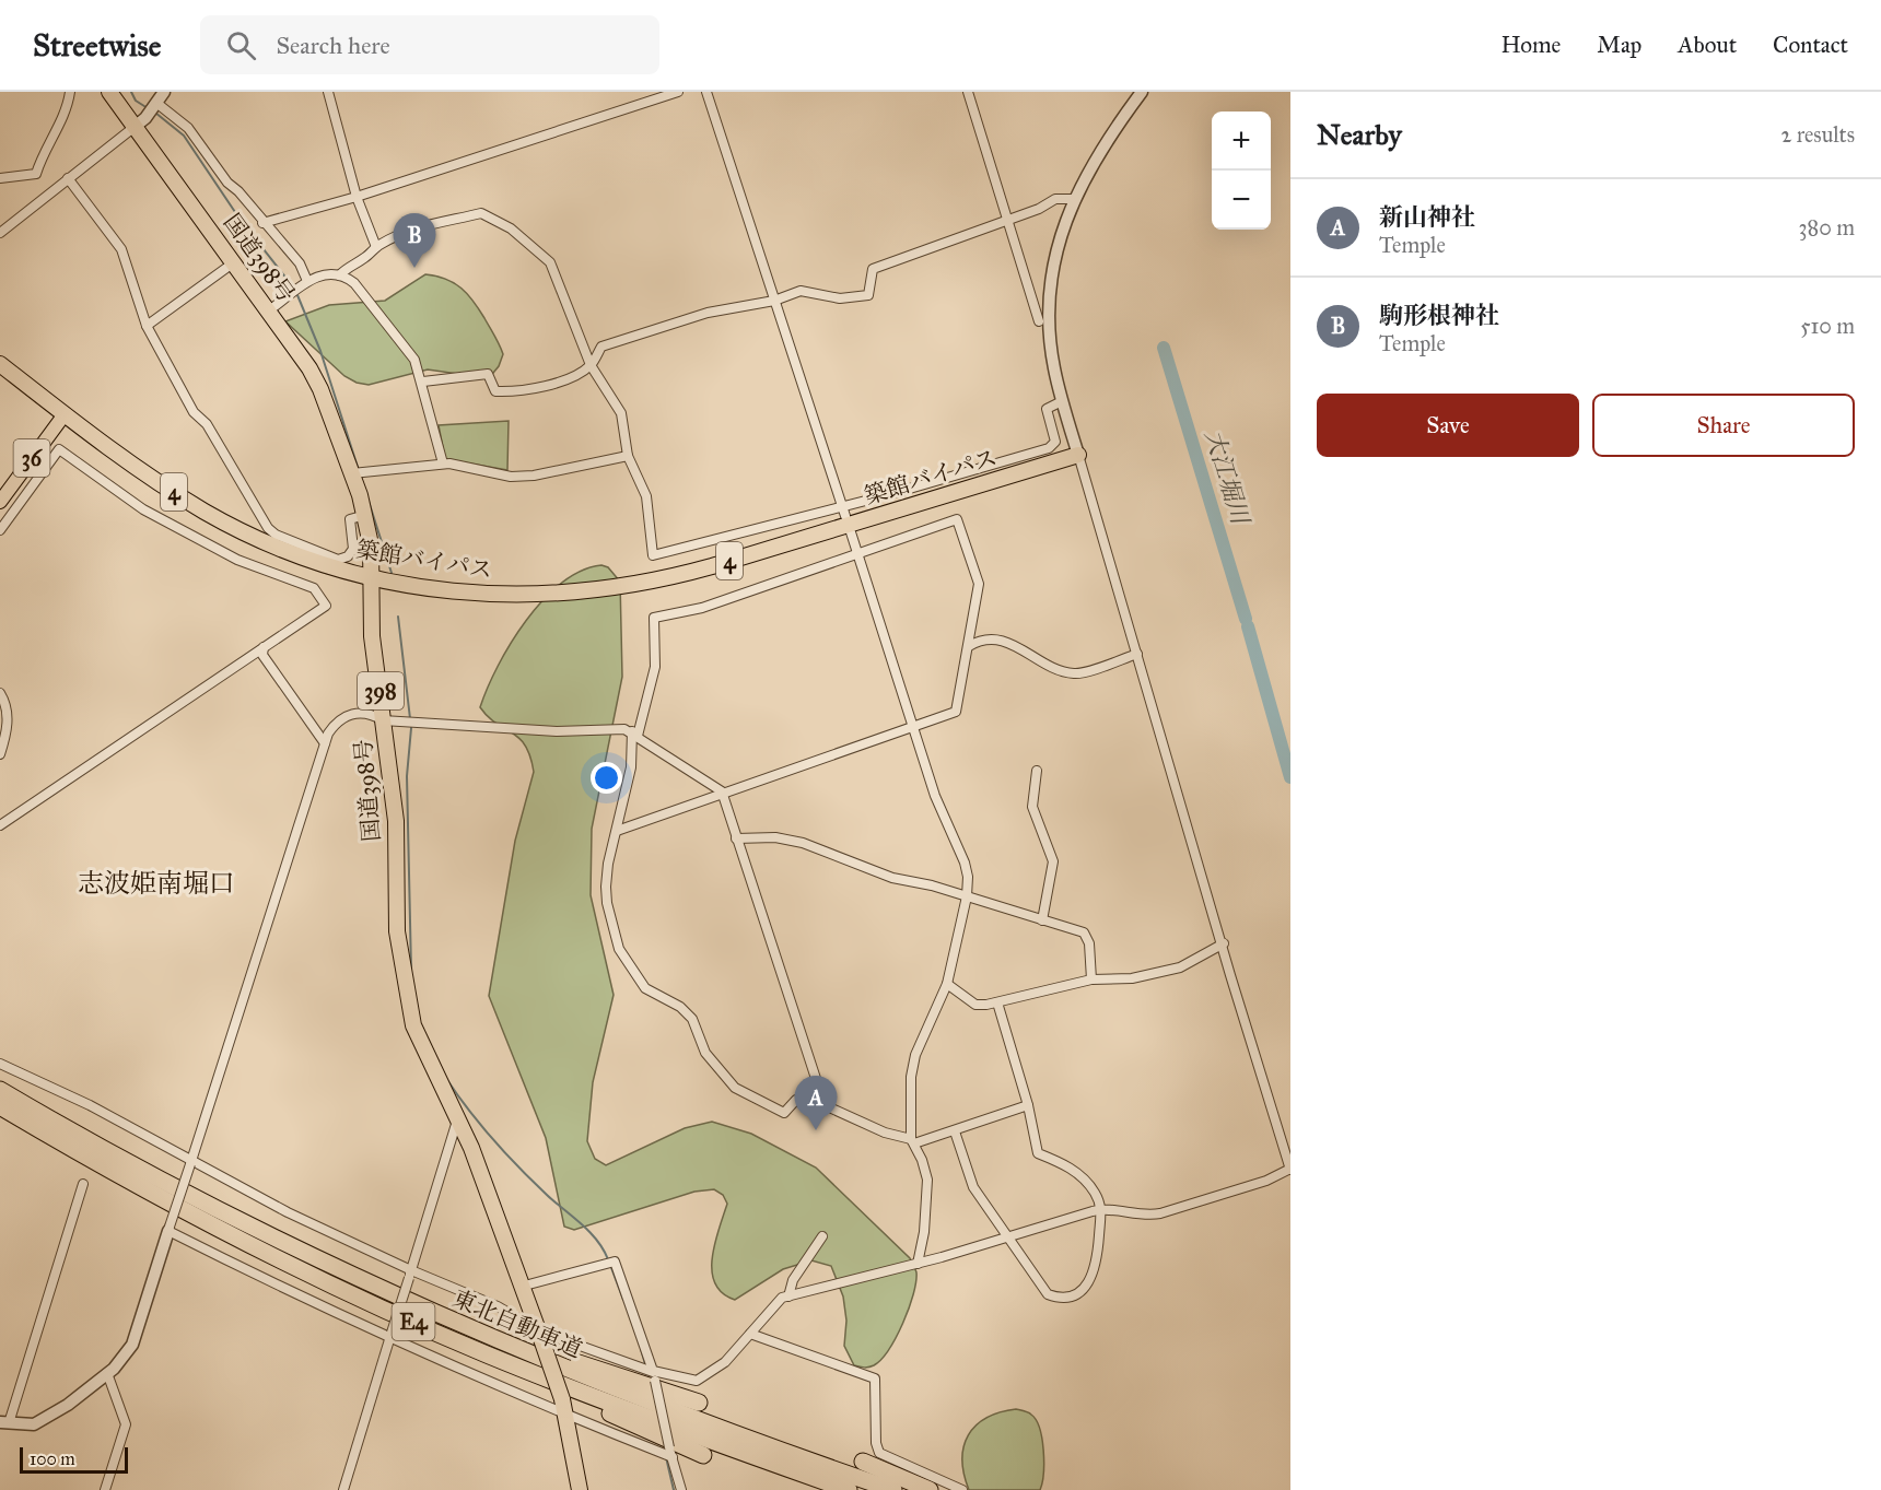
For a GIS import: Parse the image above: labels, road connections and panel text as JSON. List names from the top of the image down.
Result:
{
  "streets": {
    "highway": [
      "国道398号",
      "築館バイパス",
      "4",
      "398",
      "E4",
      "東北自動車道"
    ],
    "main road": ["36"]
  },
  "crossings": [
    ["国道398号", "築館バイパス"],
    ["36", "築館バイパス"]
  ],
  "districts": ["志波姫南堀口"],
  "water": ["大江堀川"],
  "scale_bar": "100 m",
  "page": {
    "header": "Streetwise",
    "search": "Search here",
    "nav": [
      "Home",
      "Map",
      "About",
      "Contact"
    ],
    "heading": ["Nearby", "2 results"],
    "map_buttons": ["+", "−"],
    "list": [
      {
        "mark": "A",
        "name": "新山神社",
        "note": "Temple",
        "value": "380 m"
      },
      {
        "mark": "B",
        "name": "駒形根神社",
        "note": "Temple",
        "value": "510 m"
      }
    ],
    "pins": ["B", "A"],
    "buttons": ["Save", "Share"],
    "scale": "100 m"
  }
}
